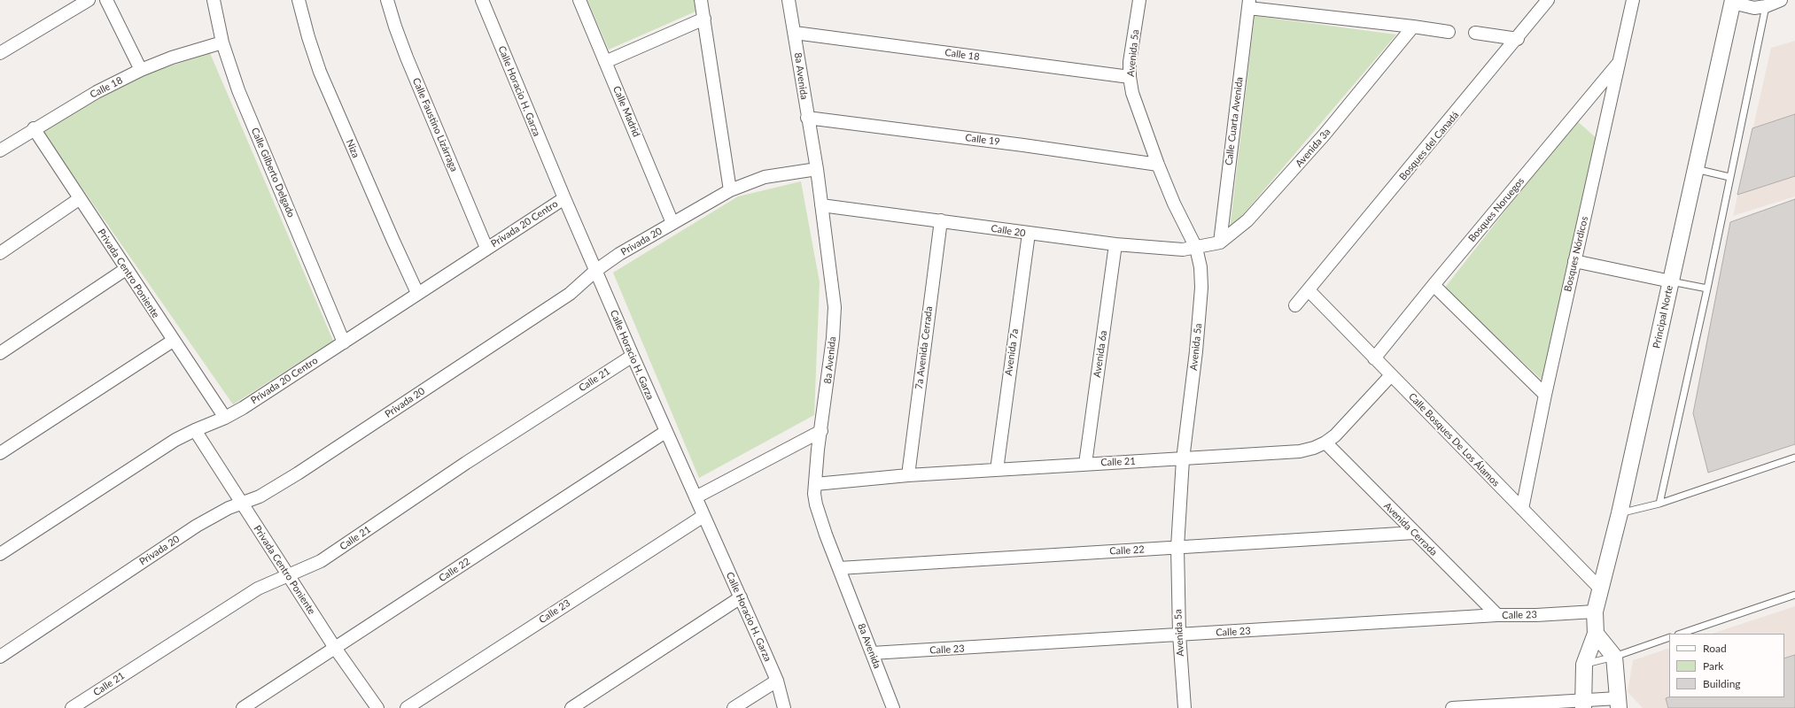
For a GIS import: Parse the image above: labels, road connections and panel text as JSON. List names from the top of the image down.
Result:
{
  "streets": {
    "street": [
      "Avenida 5a",
      "Calle 18",
      "8a Avenida",
      "Calle Horacio H. Garza",
      "Calle Madrid",
      "Calle Cuarta Avenida",
      "Calle Faustino Lizárraga",
      "Calle 19",
      "Bosques del Canadá",
      "Avenida 3a",
      "Niza",
      "Calle Gilberto Delgado",
      "Bosques Noruegos",
      "Privada 20 Centro",
      "Calle 20",
      "Privada 20",
      "Bosques Nórdicos",
      "Privada Centro Poniente",
      "Principal Norte",
      "7a Avenida Cerrada",
      "Avenida 7a",
      "Avenida 6a",
      "Calle 21",
      "Calle Bosques De Los Álamos",
      "Avenida Cerrada",
      "Calle 22",
      "Calle 23"
    ]
  },
  "crossings": [
    ["Avenida 5a", "Calle 18"],
    ["Avenida 5a", "Calle 19"],
    ["Avenida 5a", "Avenida 3a"],
    ["Avenida 5a", "Calle 20"],
    ["Avenida 5a", "Calle 21"],
    ["Avenida 5a", "Calle 22"],
    ["Avenida 5a", "Calle 23"],
    ["Calle 18", "8a Avenida"],
    ["Calle 18", "Calle Gilberto Delgado"],
    ["Calle 18", "Privada Centro Poniente"],
    ["8a Avenida", "Calle 19"],
    ["8a Avenida", "Calle 20"],
    ["8a Avenida", "Privada 20"],
    ["8a Avenida", "Calle 21"],
    ["8a Avenida", "Calle 22"],
    ["8a Avenida", "Calle 23"],
    ["Calle Horacio H. Garza", "Privada 20 Centro"],
    ["Calle Horacio H. Garza", "Privada 20"],
    ["Calle Horacio H. Garza", "Calle 21"],
    ["Calle Horacio H. Garza", "Calle 22"],
    ["Calle Horacio H. Garza", "Calle 23"],
    ["Calle Madrid", "Privada 20"],
    ["Calle Cuarta Avenida", "Avenida 3a"],
    ["Calle Faustino Lizárraga", "Privada 20 Centro"],
    ["Bosques del Canadá", "Calle Bosques De Los Álamos"],
    ["Avenida 3a", "Calle 20"],
    ["Niza", "Privada 20 Centro"],
    ["Calle Gilberto Delgado", "Privada 20 Centro"],
    ["Bosques Noruegos", "Bosques Nórdicos"],
    ["Bosques Noruegos", "Calle Bosques De Los Álamos"],
    ["Privada 20 Centro", "Privada Centro Poniente"],
    ["Calle 20", "7a Avenida Cerrada"],
    ["Calle 20", "Avenida 7a"],
    ["Calle 20", "Avenida 6a"],
    ["Privada 20", "Privada Centro Poniente"],
    ["Bosques Nórdicos", "Calle Bosques De Los Álamos"],
    ["Privada Centro Poniente", "Calle 21"],
    ["Privada Centro Poniente", "Calle 22"],
    ["Principal Norte", "Calle Bosques De Los Álamos"],
    ["Principal Norte", "Calle 23"],
    ["7a Avenida Cerrada", "Calle 21"],
    ["Avenida 7a", "Calle 21"],
    ["Avenida 6a", "Calle 21"],
    ["Calle 21", "Calle Bosques De Los Álamos"],
    ["Calle 21", "Avenida Cerrada"],
    ["Avenida Cerrada", "Calle 22"],
    ["Avenida Cerrada", "Calle 23"]
  ],
  "legend": ["Road", "Park", "Building"]
}
